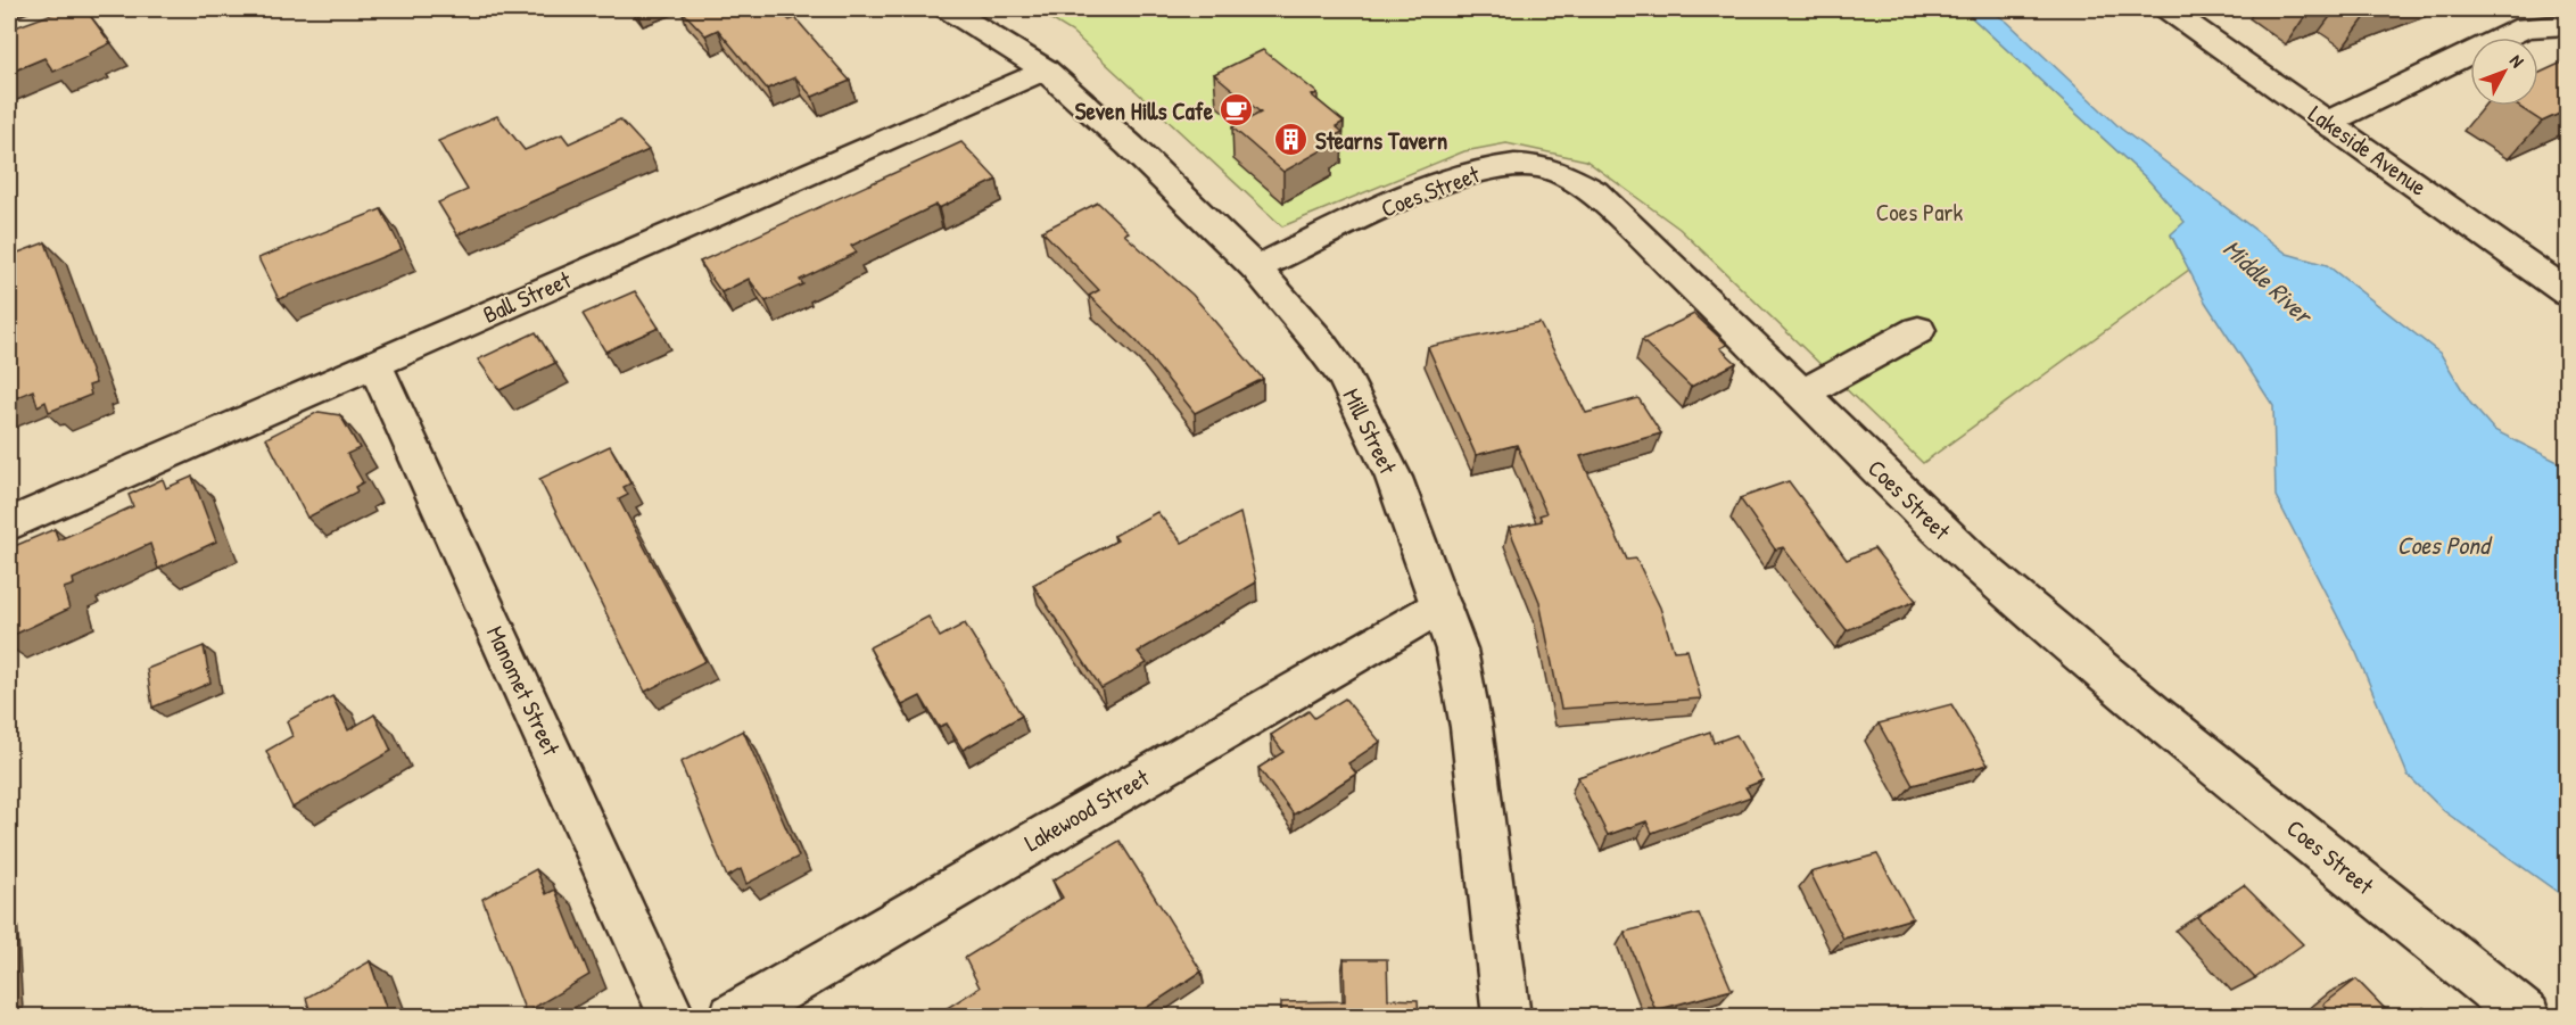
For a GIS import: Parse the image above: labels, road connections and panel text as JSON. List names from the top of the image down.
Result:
{
  "streets": {
    "street": [
      "Lakeside Avenue",
      "Coes Street",
      "Ball Street",
      "Mill Street",
      "Manomet Street",
      "Lakewood Street"
    ]
  },
  "crossings": [
    ["Coes Street", "Mill Street"],
    ["Ball Street", "Mill Street"],
    ["Ball Street", "Manomet Street"],
    ["Mill Street", "Lakewood Street"]
  ],
  "water": ["Middle River", "Coes Pond"],
  "parks": ["Coes Park"],
  "places": {
    "cafe": ["Seven Hills Cafe"],
    "building": ["Stearns Tavern"]
  },
  "north": "top right"
}
